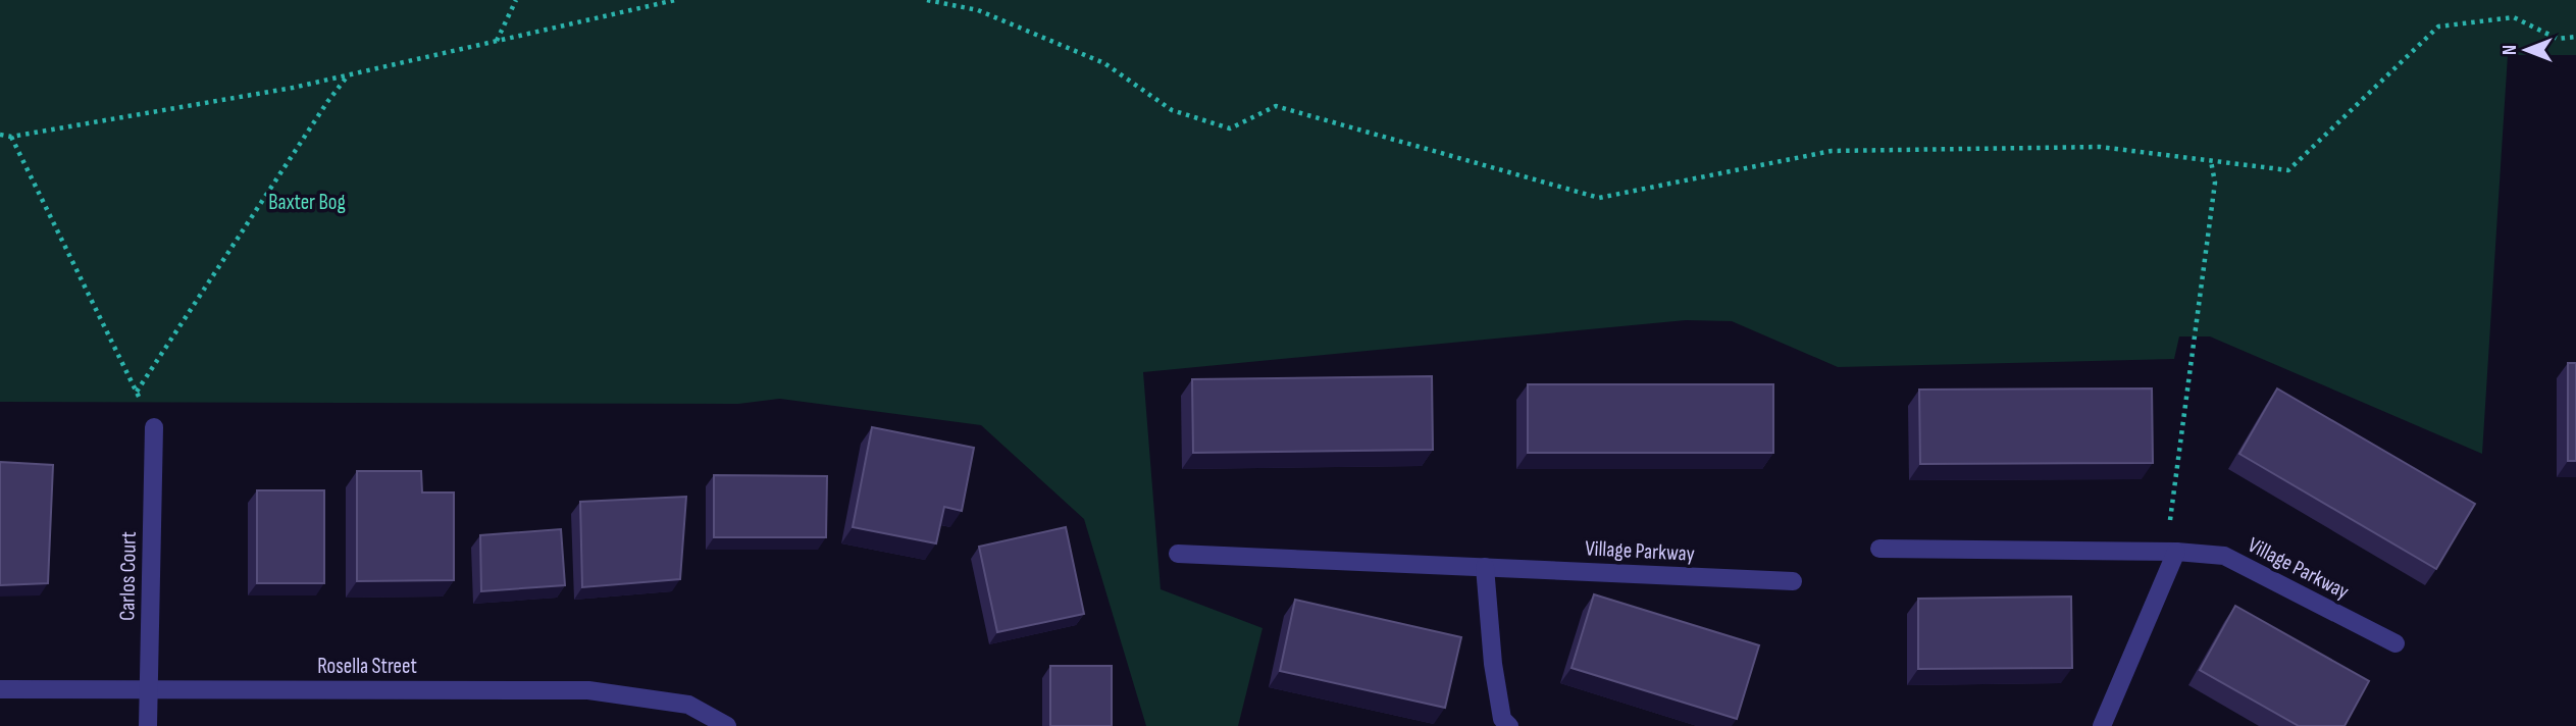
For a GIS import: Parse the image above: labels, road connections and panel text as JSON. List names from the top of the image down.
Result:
{
  "streets": {
    "street": ["Village Parkway", "Carlos Court", "Rosella Street"]
  },
  "crossings": [
    ["Carlos Court", "Rosella Street"]
  ],
  "parks": ["Baxter Bog"],
  "north": "left"
}
